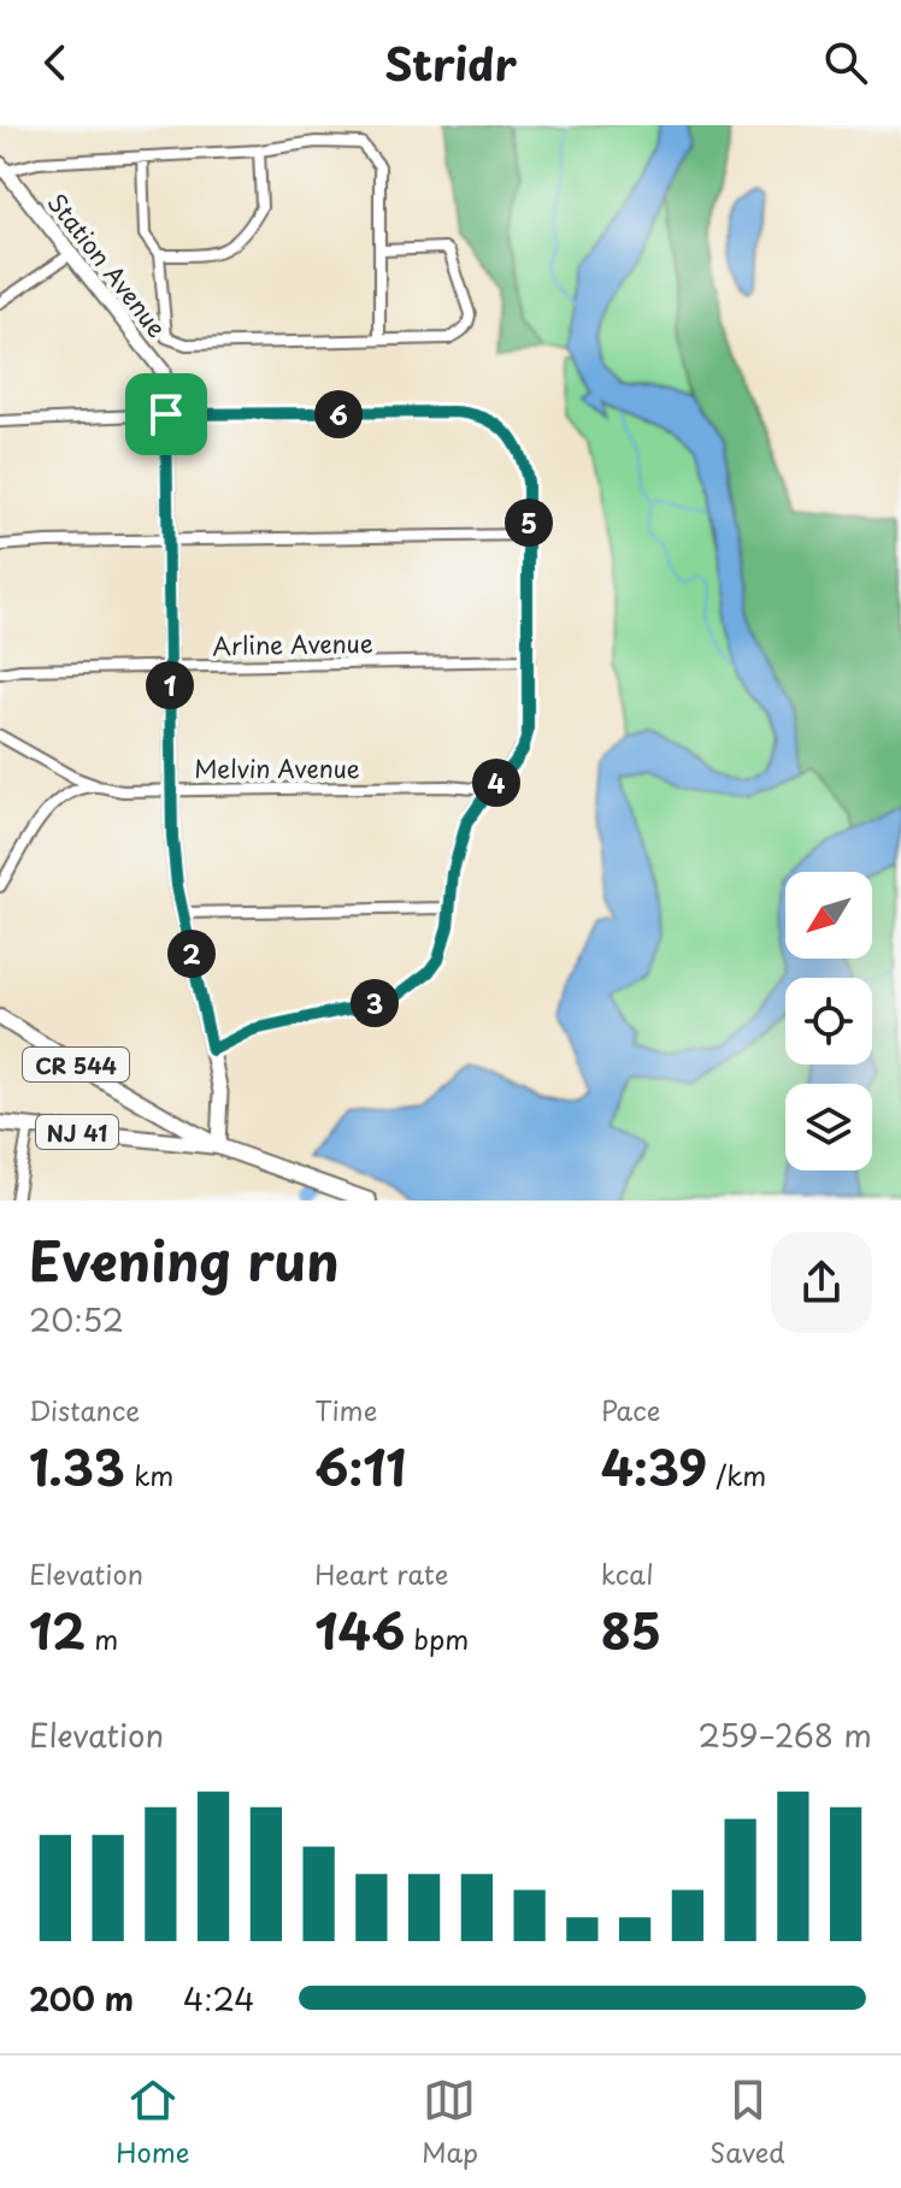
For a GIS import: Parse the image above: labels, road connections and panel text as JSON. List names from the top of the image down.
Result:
{
  "streets": {
    "main road": ["CR 544", "NJ 41"],
    "street": ["Station Avenue", "Arline Avenue", "Melvin Avenue"]
  },
  "crossings": [
    ["Station Avenue", "Arline Avenue"],
    ["Station Avenue", "Melvin Avenue"],
    ["Station Avenue", "CR 544"],
    ["Station Avenue", "NJ 41"],
    ["CR 544", "NJ 41"]
  ],
  "north": "bottom left",
  "page": {
    "header": "Stridr",
    "pins": [
      "6",
      "5",
      "1",
      "4",
      "2",
      "3"
    ],
    "heading": ["Evening run", "20:52"],
    "stats": [
      ["Distance", "1.33 km"],
      ["Time", "6:11"],
      ["Pace", "4:39 /km"],
      ["Elevation", "12 m"],
      ["Heart rate", "146 bpm"],
      ["kcal", "85"]
    ],
    "chart": ["Elevation", "259–268 m"],
    "list": [
      {
        "name": "200 m",
        "note": "4:24"
      }
    ],
    "tabs": ["Home", "Map", "Saved"]
  }
}
